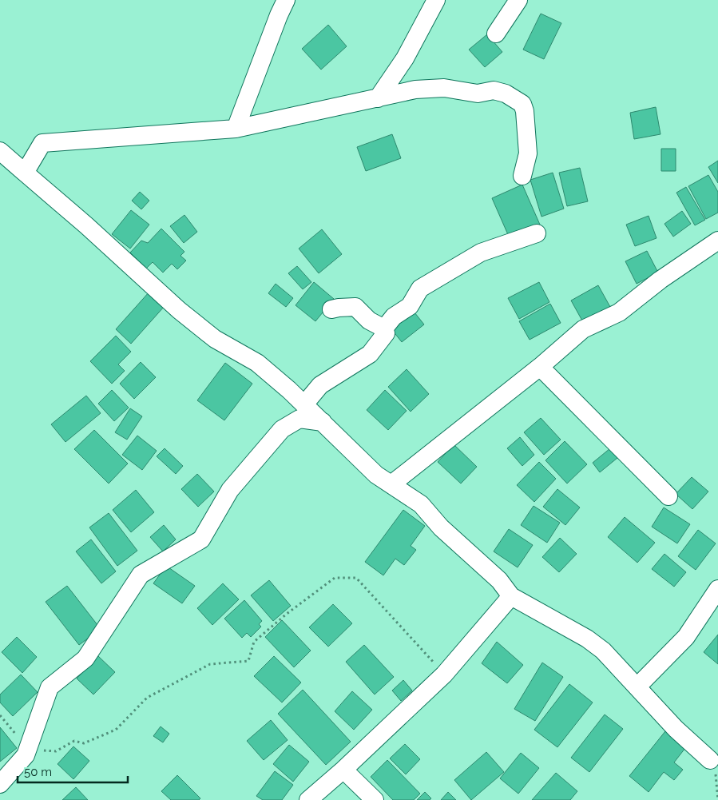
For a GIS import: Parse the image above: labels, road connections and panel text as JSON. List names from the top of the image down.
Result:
{
  "scale_bar": "50 m"
}
